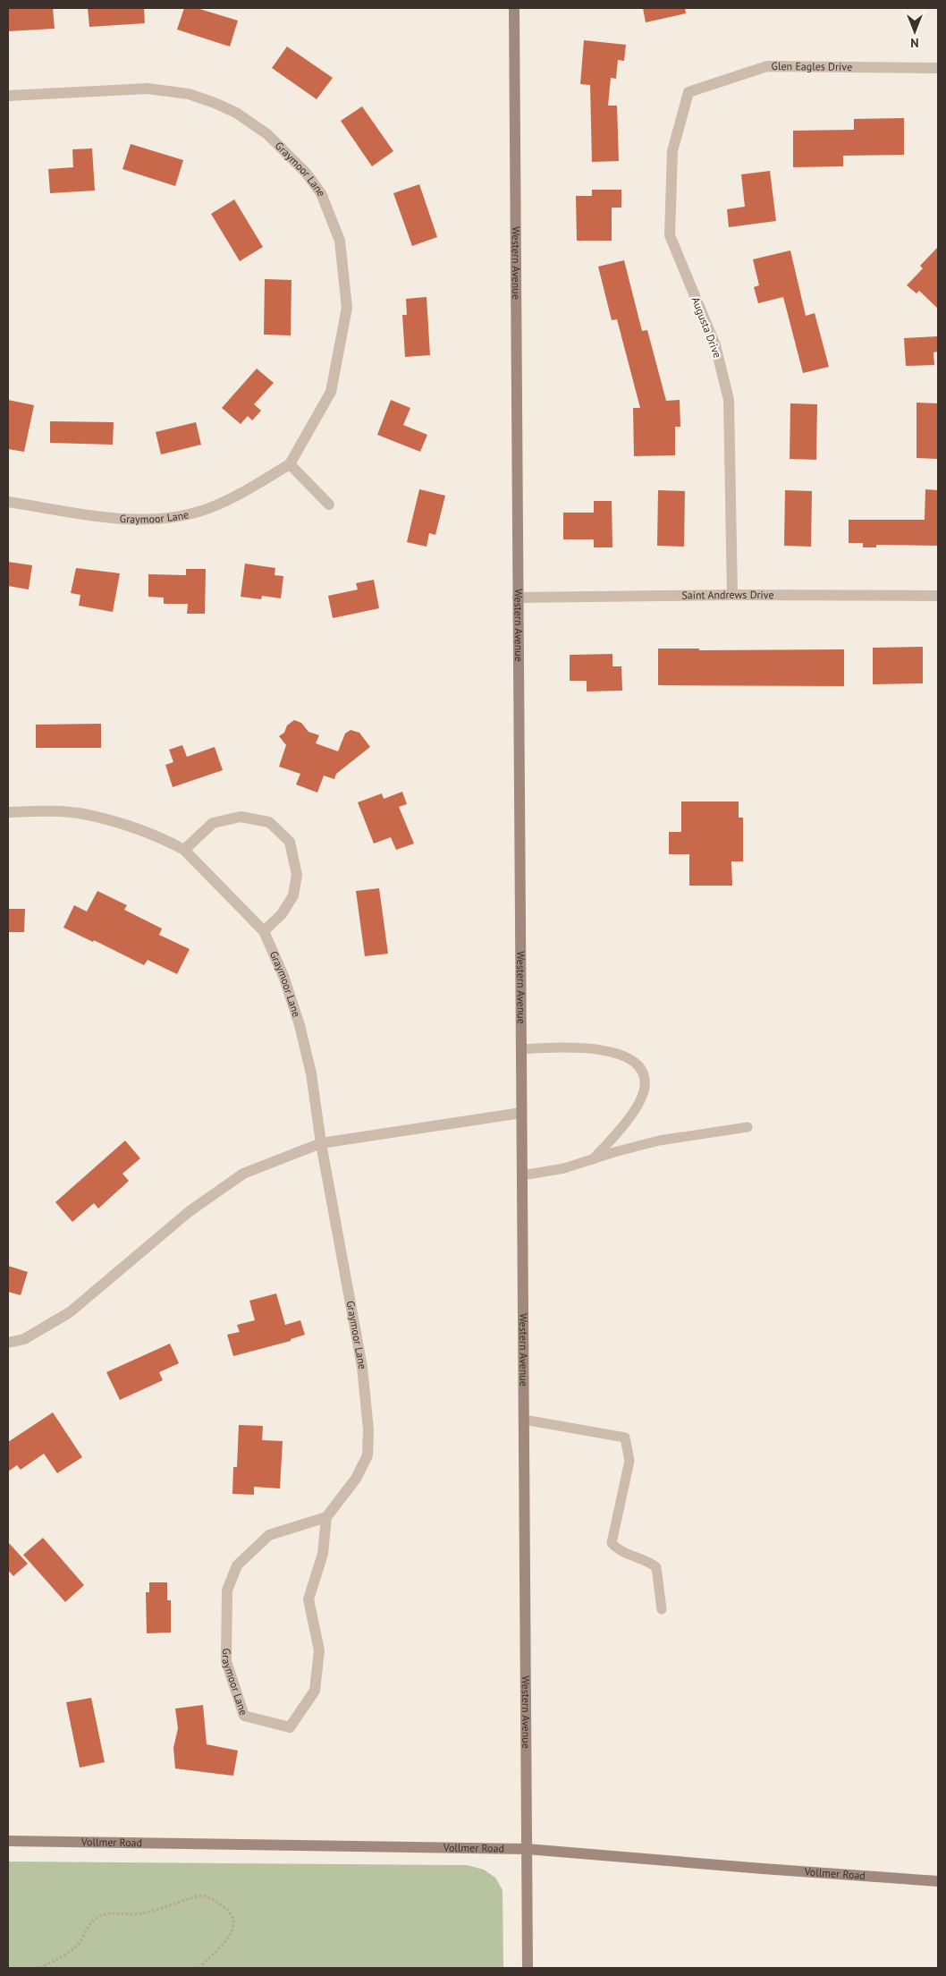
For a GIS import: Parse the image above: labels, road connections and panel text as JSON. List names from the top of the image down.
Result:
{
  "streets": {
    "main road": ["Western Avenue", "Vollmer Road"],
    "street": [
      "Glen Eagles Drive",
      "Graymoor Lane",
      "Augusta Drive",
      "Saint Andrews Drive"
    ]
  },
  "crossings": [
    ["Glen Eagles Drive", "Augusta Drive"],
    ["Western Avenue", "Saint Andrews Drive"],
    ["Western Avenue", "Vollmer Road"],
    ["Augusta Drive", "Saint Andrews Drive"]
  ],
  "north": "bottom"
}
